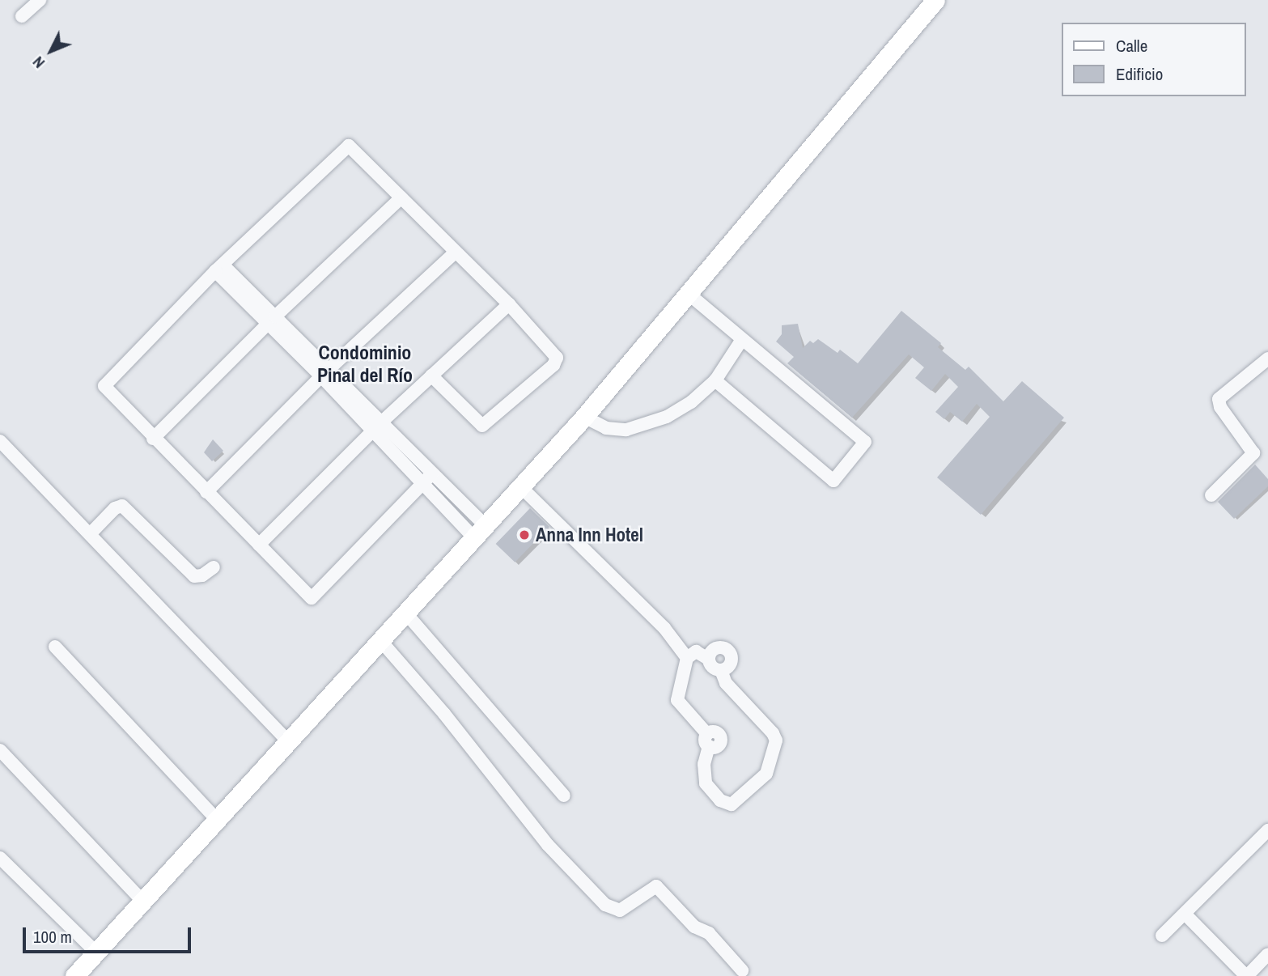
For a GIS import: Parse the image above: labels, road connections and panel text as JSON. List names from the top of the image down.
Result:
{
  "districts": ["Condominio Pinal del Río"],
  "places": ["Anna Inn Hotel"],
  "legend": ["Calle", "Edificio"],
  "scale_bar": "100 m",
  "north": "bottom left"
}
